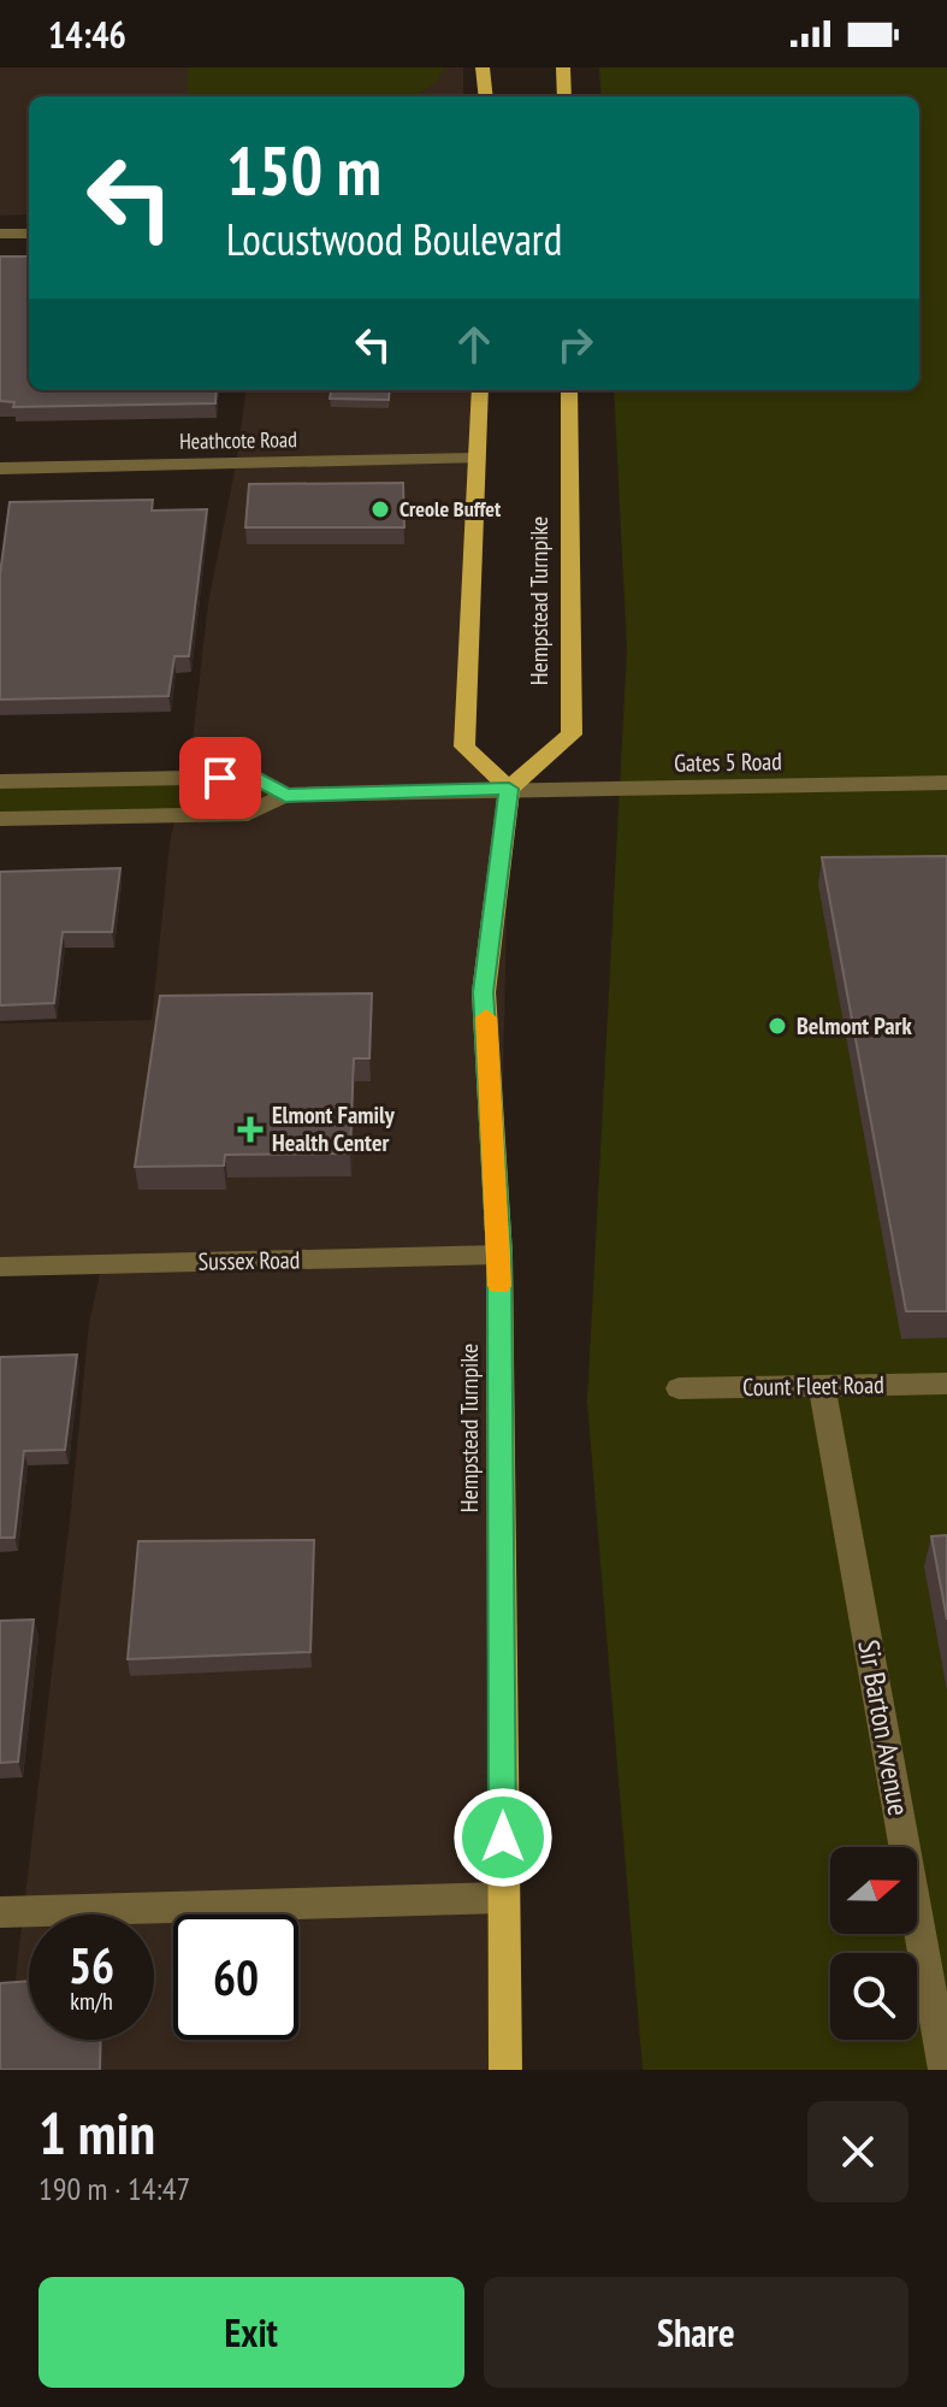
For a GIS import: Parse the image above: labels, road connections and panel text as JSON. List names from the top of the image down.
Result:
{
  "streets": {
    "main road": ["Hempstead Turnpike"],
    "street": [
      "Heathcote Road",
      "Gates 5 Road",
      "Sussex Road",
      "Count Fleet Road",
      "Sir Barton Avenue"
    ]
  },
  "crossings": [
    ["Hempstead Turnpike", "Gates 5 Road"],
    ["Hempstead Turnpike", "Sussex Road"],
    ["Count Fleet Road", "Sir Barton Avenue"]
  ],
  "places": {
    "other": ["Creole Buffet", "Belmont Park"],
    "health": ["Elmont Family Health Center"]
  },
  "north": "right",
  "page": {
    "status": "14:46",
    "turn": ["150 m", "Locustwood Boulevard"],
    "speed": "56 km/h",
    "limit": "60",
    "heading": ["1 min", "190 m · 14:47"],
    "buttons": ["Exit", "Share"]
  }
}
